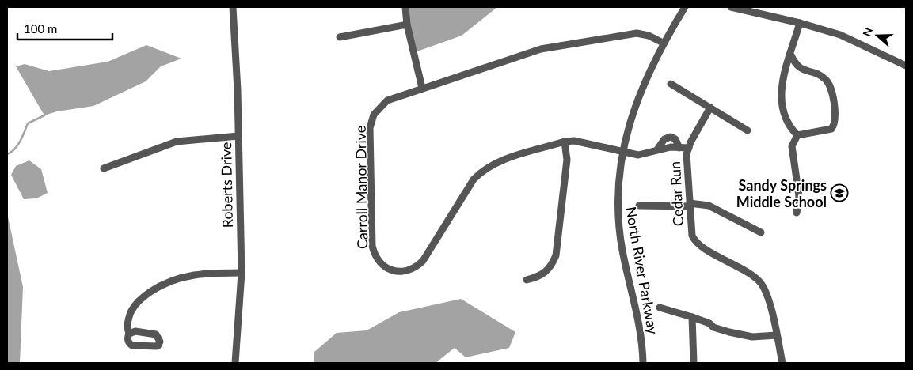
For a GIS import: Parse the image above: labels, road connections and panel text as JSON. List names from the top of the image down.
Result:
{
  "streets": {
    "street": [
      "Roberts Drive",
      "Carroll Manor Drive",
      "Cedar Run",
      "North River Parkway"
    ]
  },
  "crossings": [
    ["Carroll Manor Drive", "Cedar Run"],
    ["Carroll Manor Drive", "North River Parkway"],
    ["Cedar Run", "North River Parkway"]
  ],
  "places": {
    "school or university": ["Sandy Springs Middle School"]
  },
  "scale_bar": "100 m",
  "north": "left"
}
